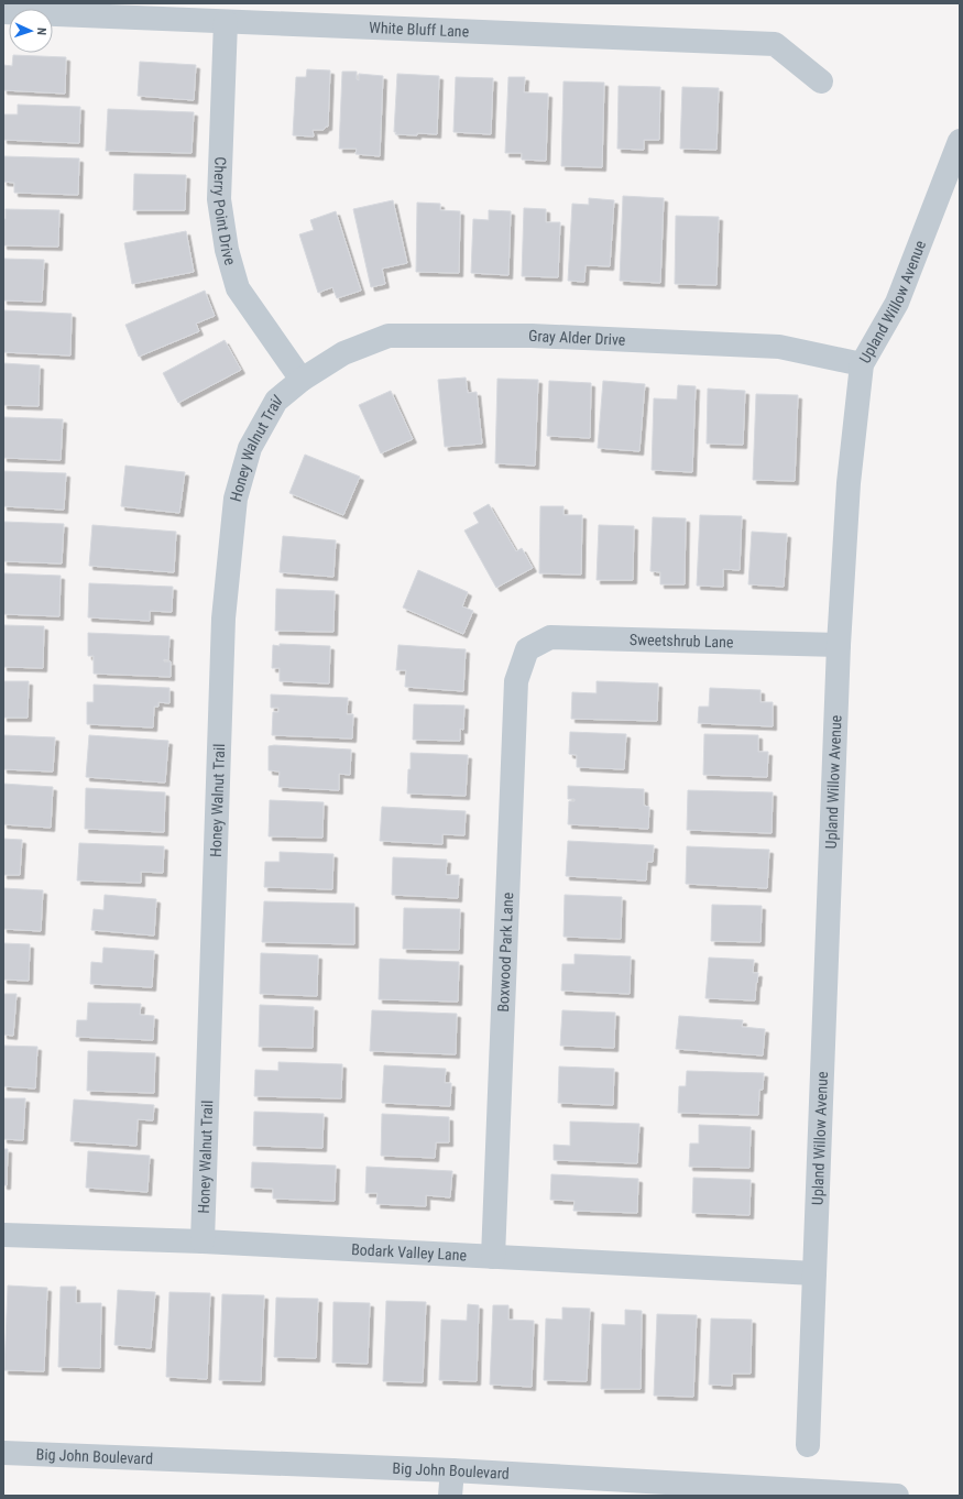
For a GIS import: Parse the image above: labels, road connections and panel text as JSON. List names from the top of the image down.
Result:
{
  "streets": {
    "street": [
      "White Bluff Lane",
      "Cherry Point Drive",
      "Upland Willow Avenue",
      "Gray Alder Drive",
      "Honey Walnut Trail",
      "Sweetshrub Lane",
      "Boxwood Park Lane",
      "Bodark Valley Lane",
      "Big John Boulevard"
    ]
  },
  "crossings": [
    ["White Bluff Lane", "Cherry Point Drive"],
    ["Cherry Point Drive", "Gray Alder Drive"],
    ["Cherry Point Drive", "Honey Walnut Trail"],
    ["Upland Willow Avenue", "Gray Alder Drive"],
    ["Upland Willow Avenue", "Sweetshrub Lane"],
    ["Upland Willow Avenue", "Bodark Valley Lane"],
    ["Gray Alder Drive", "Honey Walnut Trail"],
    ["Honey Walnut Trail", "Bodark Valley Lane"],
    ["Sweetshrub Lane", "Boxwood Park Lane"],
    ["Boxwood Park Lane", "Bodark Valley Lane"]
  ],
  "north": "right"
}
